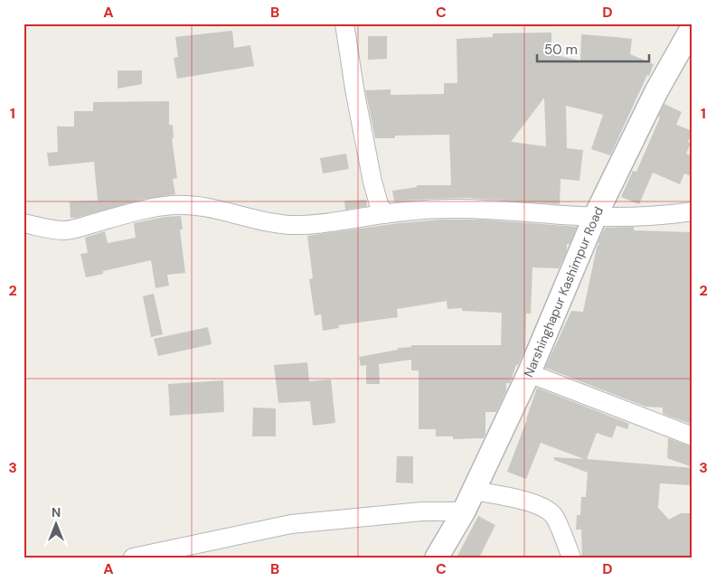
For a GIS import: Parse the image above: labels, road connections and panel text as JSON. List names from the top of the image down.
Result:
{
  "streets": {
    "street": ["Narshinghapur Kashimpur Road"]
  },
  "scale_bar": "50 m",
  "north": "top",
  "grid": {
    "columns": [
      "A",
      "B",
      "C",
      "D"
    ],
    "rows": ["1", "2", "3"]
  }
}
